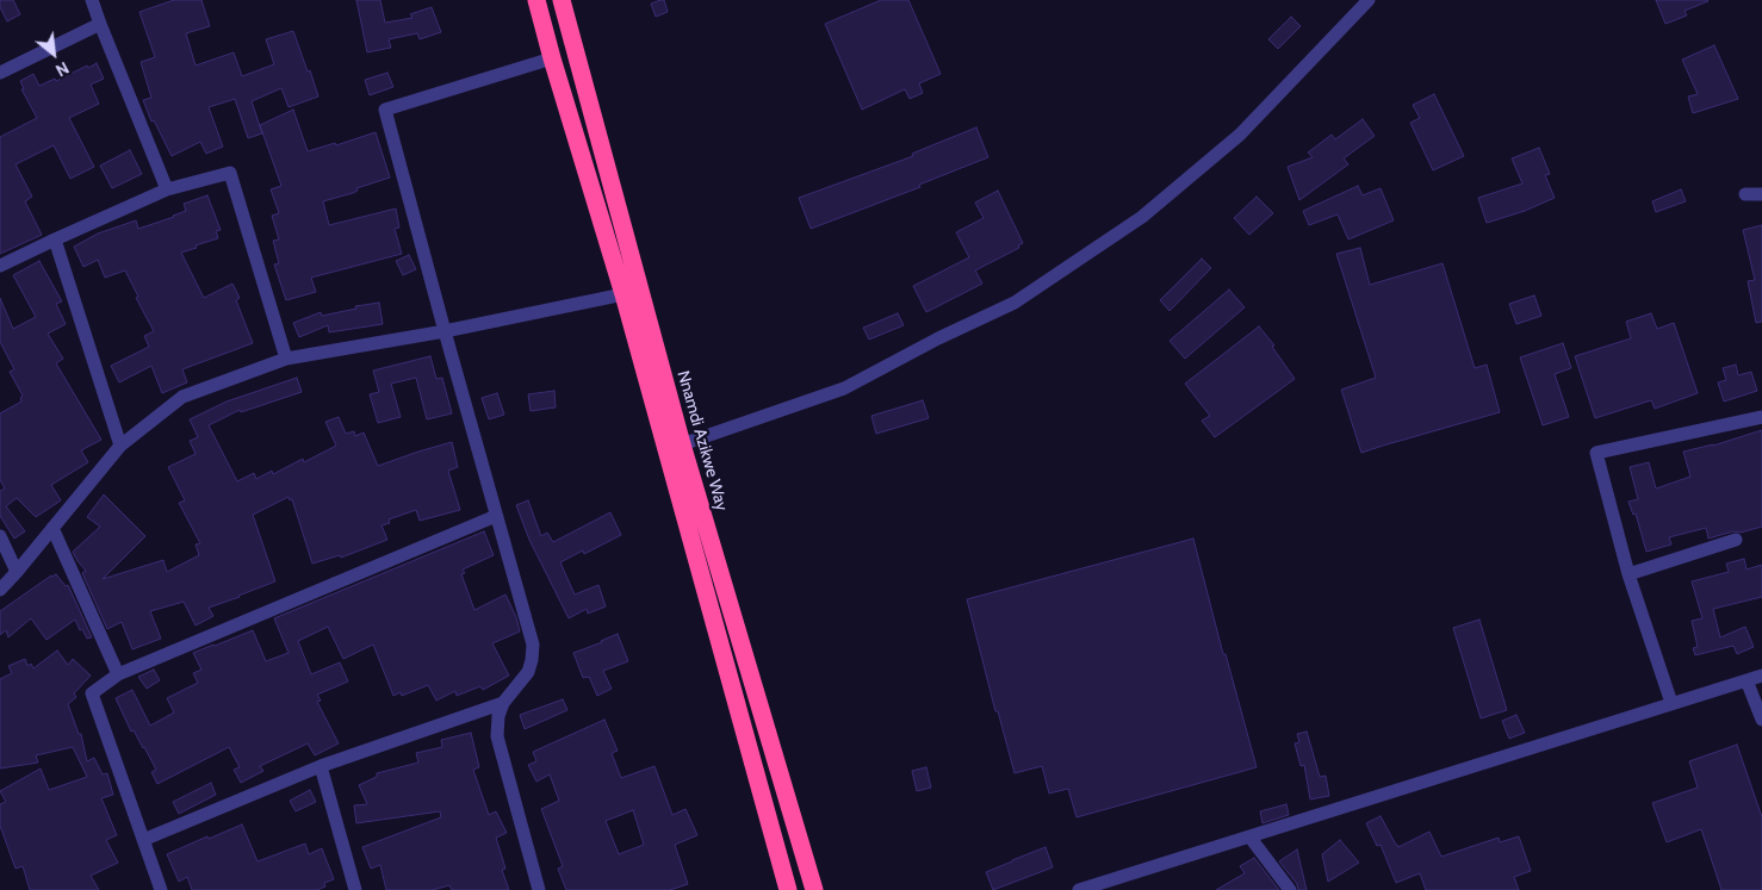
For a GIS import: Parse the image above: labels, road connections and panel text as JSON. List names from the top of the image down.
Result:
{
  "streets": {
    "highway": ["Nnamdi Azikwe Way"]
  },
  "north": "bottom right"
}
